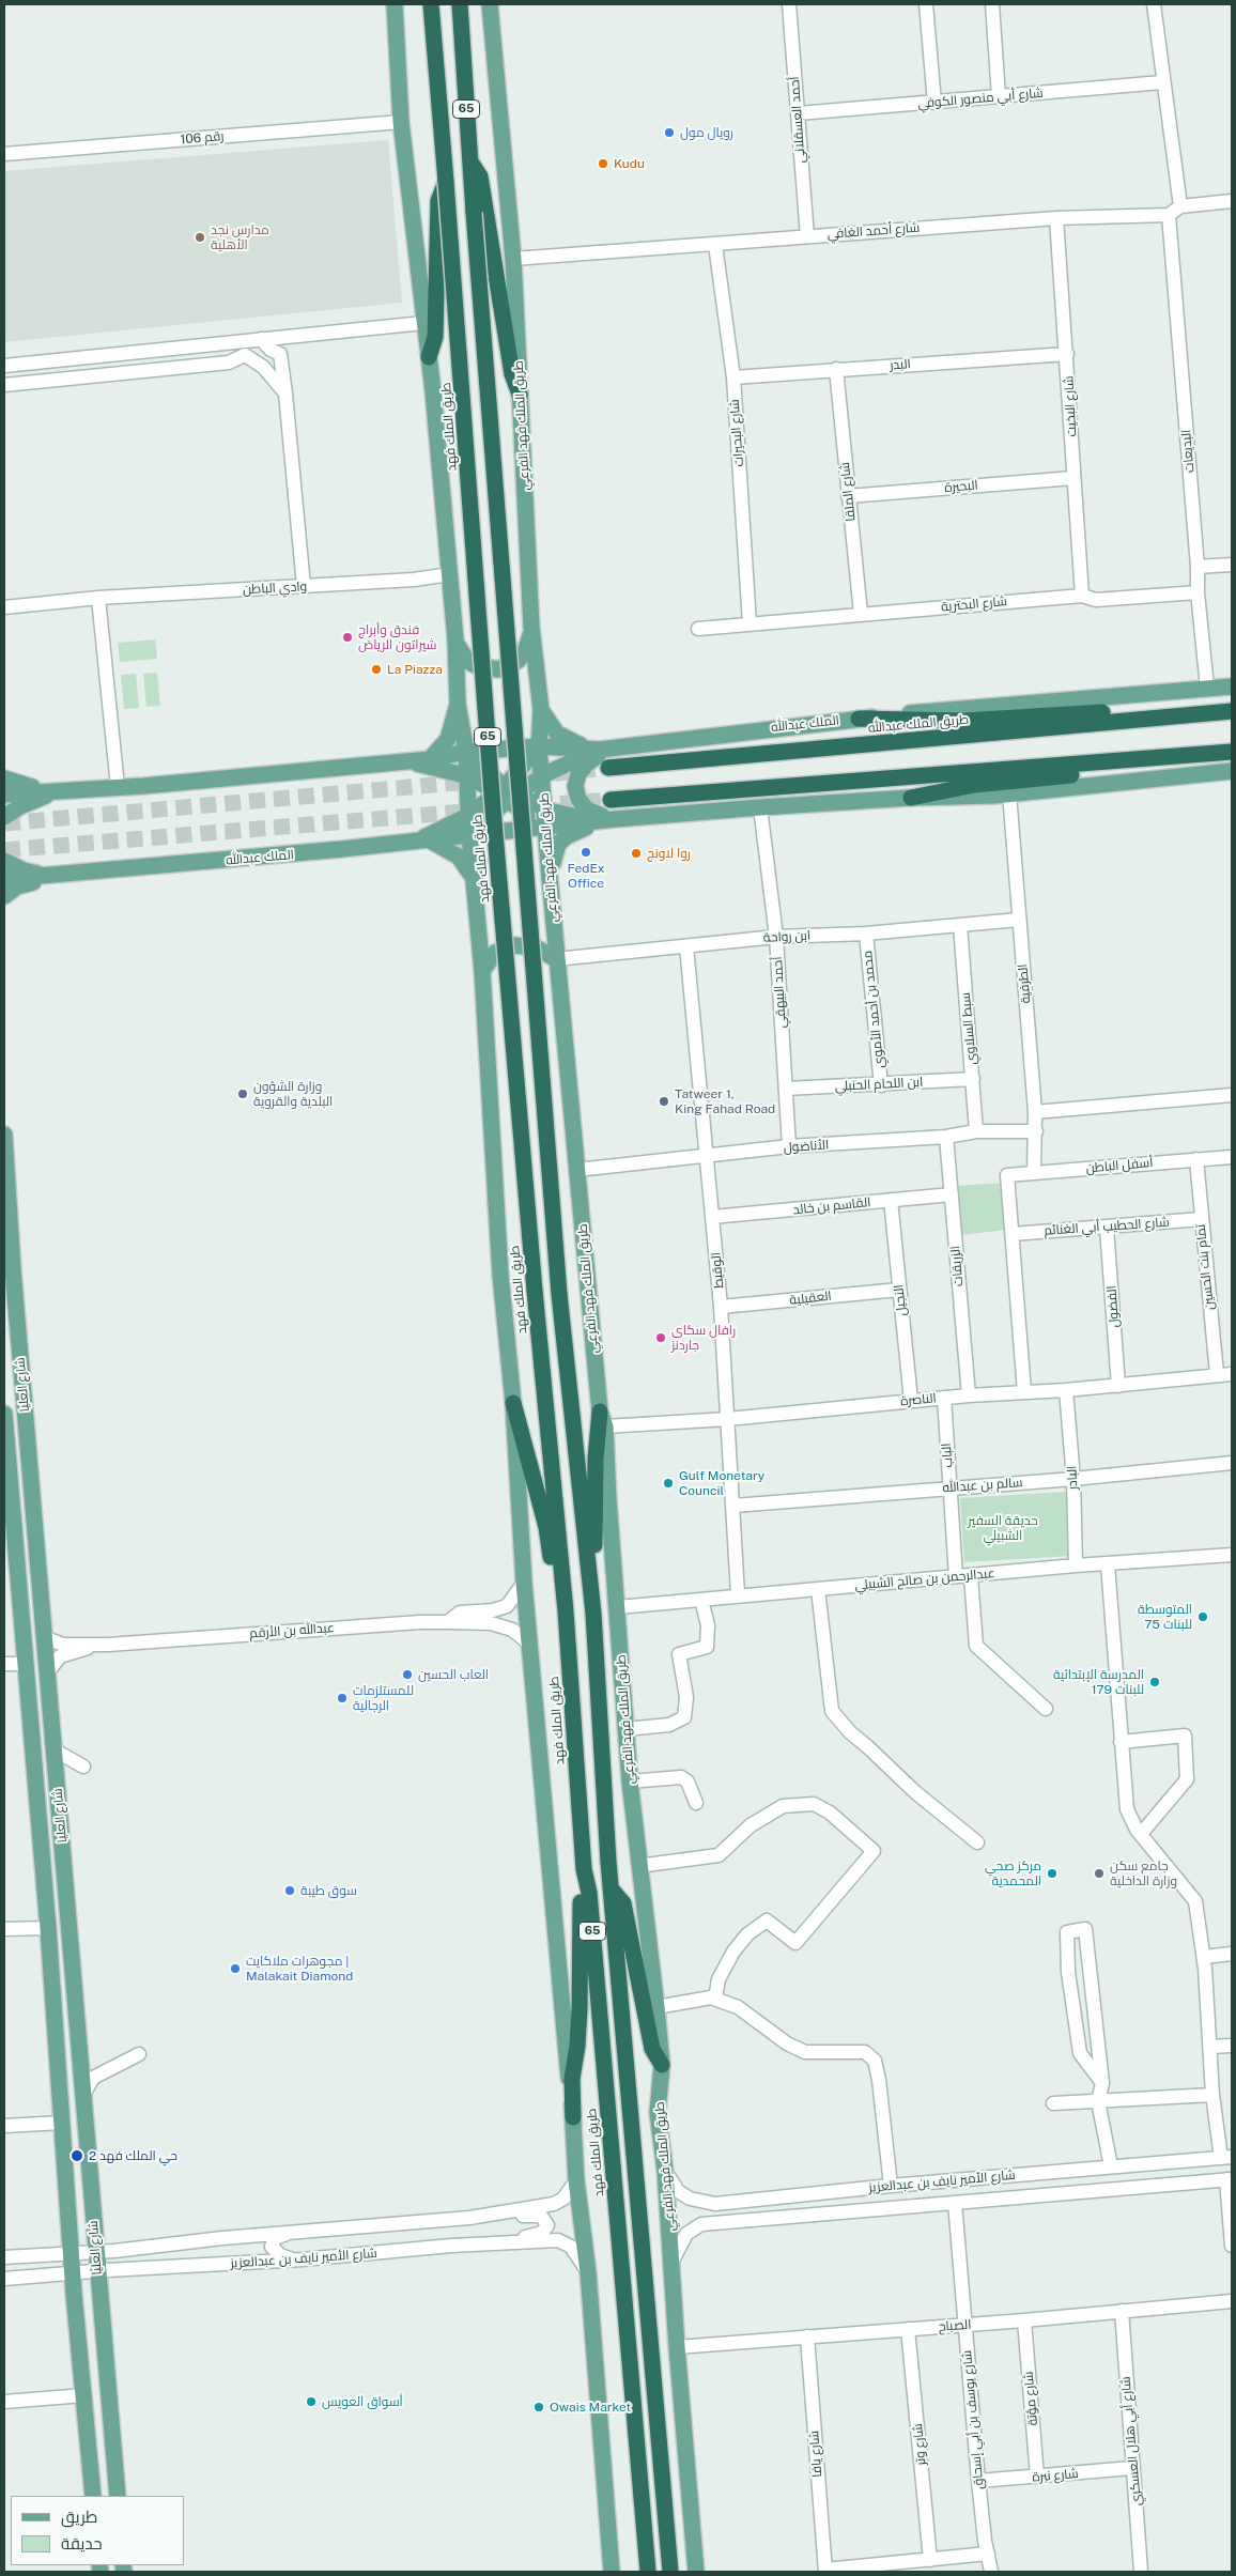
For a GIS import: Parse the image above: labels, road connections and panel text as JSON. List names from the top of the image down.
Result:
{
  "streets": {
    "highway": ["65", "طريق الملك فهد", "طريق الملك عبدالله"],
    "main road": ["طريق الملك فهد الفرعي", "الملك عبدالله", "شارع العليا"],
    "street": [
      "شارع أبي منصور الكوفي",
      "أحمد العسقلاني",
      "رقم 106",
      "شارع أحمد الغافي",
      "البدر",
      "شارع البخيت",
      "شارع البحيرات",
      "البديعات",
      "البحيرة",
      "شارع الملقا",
      "وادي الباطن",
      "شارع البحترية",
      "ابن رواحة",
      "الطرفية",
      "أحمد البيهقي",
      "محمد بن أحمد الأموي",
      "سبط السلاوي",
      "ابن اللحام الحنبلي",
      "الأناضول",
      "أسفل الباطن",
      "القاسم بن خالد",
      "شارع الحطيب أبي الغنائم",
      "الزريقات",
      "تمام بنت الحسين",
      "الوقيط",
      "العقيلية",
      "النجيل",
      "الفضول",
      "الناصرة",
      "الباب",
      "البادر",
      "سالم بن عبدالله",
      "عبدالرحمن بن صالح الشبيلي",
      "عبدالله بن الأرقم",
      "شارع الأمير نايف بن عبدالعزيز",
      "الصباح",
      "شارع مؤتة",
      "شارع يوسف بن أبي إسحاق",
      "شارع أبي هلال العسكري",
      "شارع وتر",
      "شارع يافا",
      "شارع نبرة"
    ]
  },
  "crossings": [
    ["شارع أبي منصور الكوفي", "أحمد العسقلاني"],
    ["أحمد العسقلاني", "شارع أحمد الغافي"],
    ["شارع أحمد الغافي", "شارع البخيت"],
    ["شارع أحمد الغافي", "طريق الملك فهد الفرعي"],
    ["شارع أحمد الغافي", "شارع البحيرات"],
    ["شارع أحمد الغافي", "البديعات"],
    ["البدر", "شارع البخيت"],
    ["البدر", "شارع البحيرات"],
    ["البدر", "شارع الملقا"],
    ["شارع البخيت", "البحيرة"],
    ["شارع البخيت", "شارع البحترية"],
    ["طريق الملك فهد الفرعي", "الملك عبدالله"],
    ["طريق الملك فهد الفرعي", "ابن رواحة"],
    ["طريق الملك فهد الفرعي", "الأناضول"],
    ["طريق الملك فهد الفرعي", "الناصرة"],
    ["طريق الملك فهد الفرعي", "عبدالرحمن بن صالح الشبيلي"],
    ["طريق الملك فهد الفرعي", "شارع الأمير نايف بن عبدالعزيز"],
    ["طريق الملك فهد الفرعي", "الصباح"],
    ["شارع البحيرات", "شارع البحترية"],
    ["البديعات", "شارع البحترية"],
    ["البديعات", "الملك عبدالله"],
    ["البحيرة", "شارع الملقا"],
    ["شارع الملقا", "شارع البحترية"],
    ["ابن رواحة", "الطرفية"],
    ["ابن رواحة", "أحمد البيهقي"],
    ["ابن رواحة", "محمد بن أحمد الأموي"],
    ["ابن رواحة", "سبط السلاوي"],
    ["ابن رواحة", "الوقيط"],
    ["الطرفية", "الأناضول"],
    ["الطرفية", "أسفل الباطن"],
    ["أحمد البيهقي", "ابن اللحام الحنبلي"],
    ["أحمد البيهقي", "الأناضول"],
    ["محمد بن أحمد الأموي", "ابن اللحام الحنبلي"],
    ["سبط السلاوي", "ابن اللحام الحنبلي"],
    ["سبط السلاوي", "الأناضول"],
    ["الأناضول", "الزريقات"],
    ["الأناضول", "الوقيط"],
    ["أسفل الباطن", "شارع الحطيب أبي الغنائم"],
    ["أسفل الباطن", "تمام بنت الحسين"],
    ["القاسم بن خالد", "الزريقات"],
    ["القاسم بن خالد", "الوقيط"],
    ["القاسم بن خالد", "النجيل"],
    ["شارع الحطيب أبي الغنائم", "تمام بنت الحسين"],
    ["شارع الحطيب أبي الغنائم", "الفضول"],
    ["الزريقات", "الناصرة"],
    ["تمام بنت الحسين", "الناصرة"],
    ["الوقيط", "العقيلية"],
    ["الوقيط", "الناصرة"],
    ["الوقيط", "سالم بن عبدالله"],
    ["الوقيط", "عبدالرحمن بن صالح الشبيلي"],
    ["العقيلية", "النجيل"],
    ["النجيل", "الناصرة"],
    ["الفضول", "الناصرة"],
    ["شارع العليا", "عبدالله بن الأرقم"],
    ["شارع العليا", "شارع الأمير نايف بن عبدالعزيز"],
    ["الناصرة", "الباب"],
    ["الناصرة", "البادر"],
    ["الباب", "سالم بن عبدالله"],
    ["الباب", "عبدالرحمن بن صالح الشبيلي"],
    ["البادر", "سالم بن عبدالله"],
    ["البادر", "عبدالرحمن بن صالح الشبيلي"],
    ["شارع الأمير نايف بن عبدالعزيز", "شارع يوسف بن أبي إسحاق"],
    ["الصباح", "شارع مؤتة"],
    ["الصباح", "شارع يوسف بن أبي إسحاق"],
    ["الصباح", "شارع أبي هلال العسكري"],
    ["الصباح", "شارع وتر"],
    ["الصباح", "شارع يافا"],
    ["شارع مؤتة", "شارع نبرة"],
    ["شارع يوسف بن أبي إسحاق", "شارع نبرة"],
    ["شارع أبي هلال العسكري", "شارع نبرة"]
  ],
  "parks": ["حديقة السفير الشبيلي"],
  "places": [
    "رويال مول",
    "Kudu",
    "مدارس نجد الأهلية",
    "فندق وأبراج شيراتون الرياض",
    "La Piazza",
    "FedEx Office",
    "روا لاونج",
    "وزارة الشؤون البلدية والقروية",
    "Tatweer 1, King Fahad Road",
    "رافال سكاي جاردنز",
    "Gulf Monetary Council",
    "المتوسطة 75 للبنات",
    "العاب الحسين",
    "المدرسة الإبتدائية 179 للبنات",
    "للمستلزمات الرجالية",
    "مركز صحي المحمدية",
    "جامع سكن وزارة الداخلية",
    "سوق طيبة",
    "مجوهرات ملاكايت | Malakait Diamond",
    "حي الملك فهد 2",
    "أسواق العويس",
    "Owais Market"
  ],
  "legend": ["طريق", "حديقة"]
}
